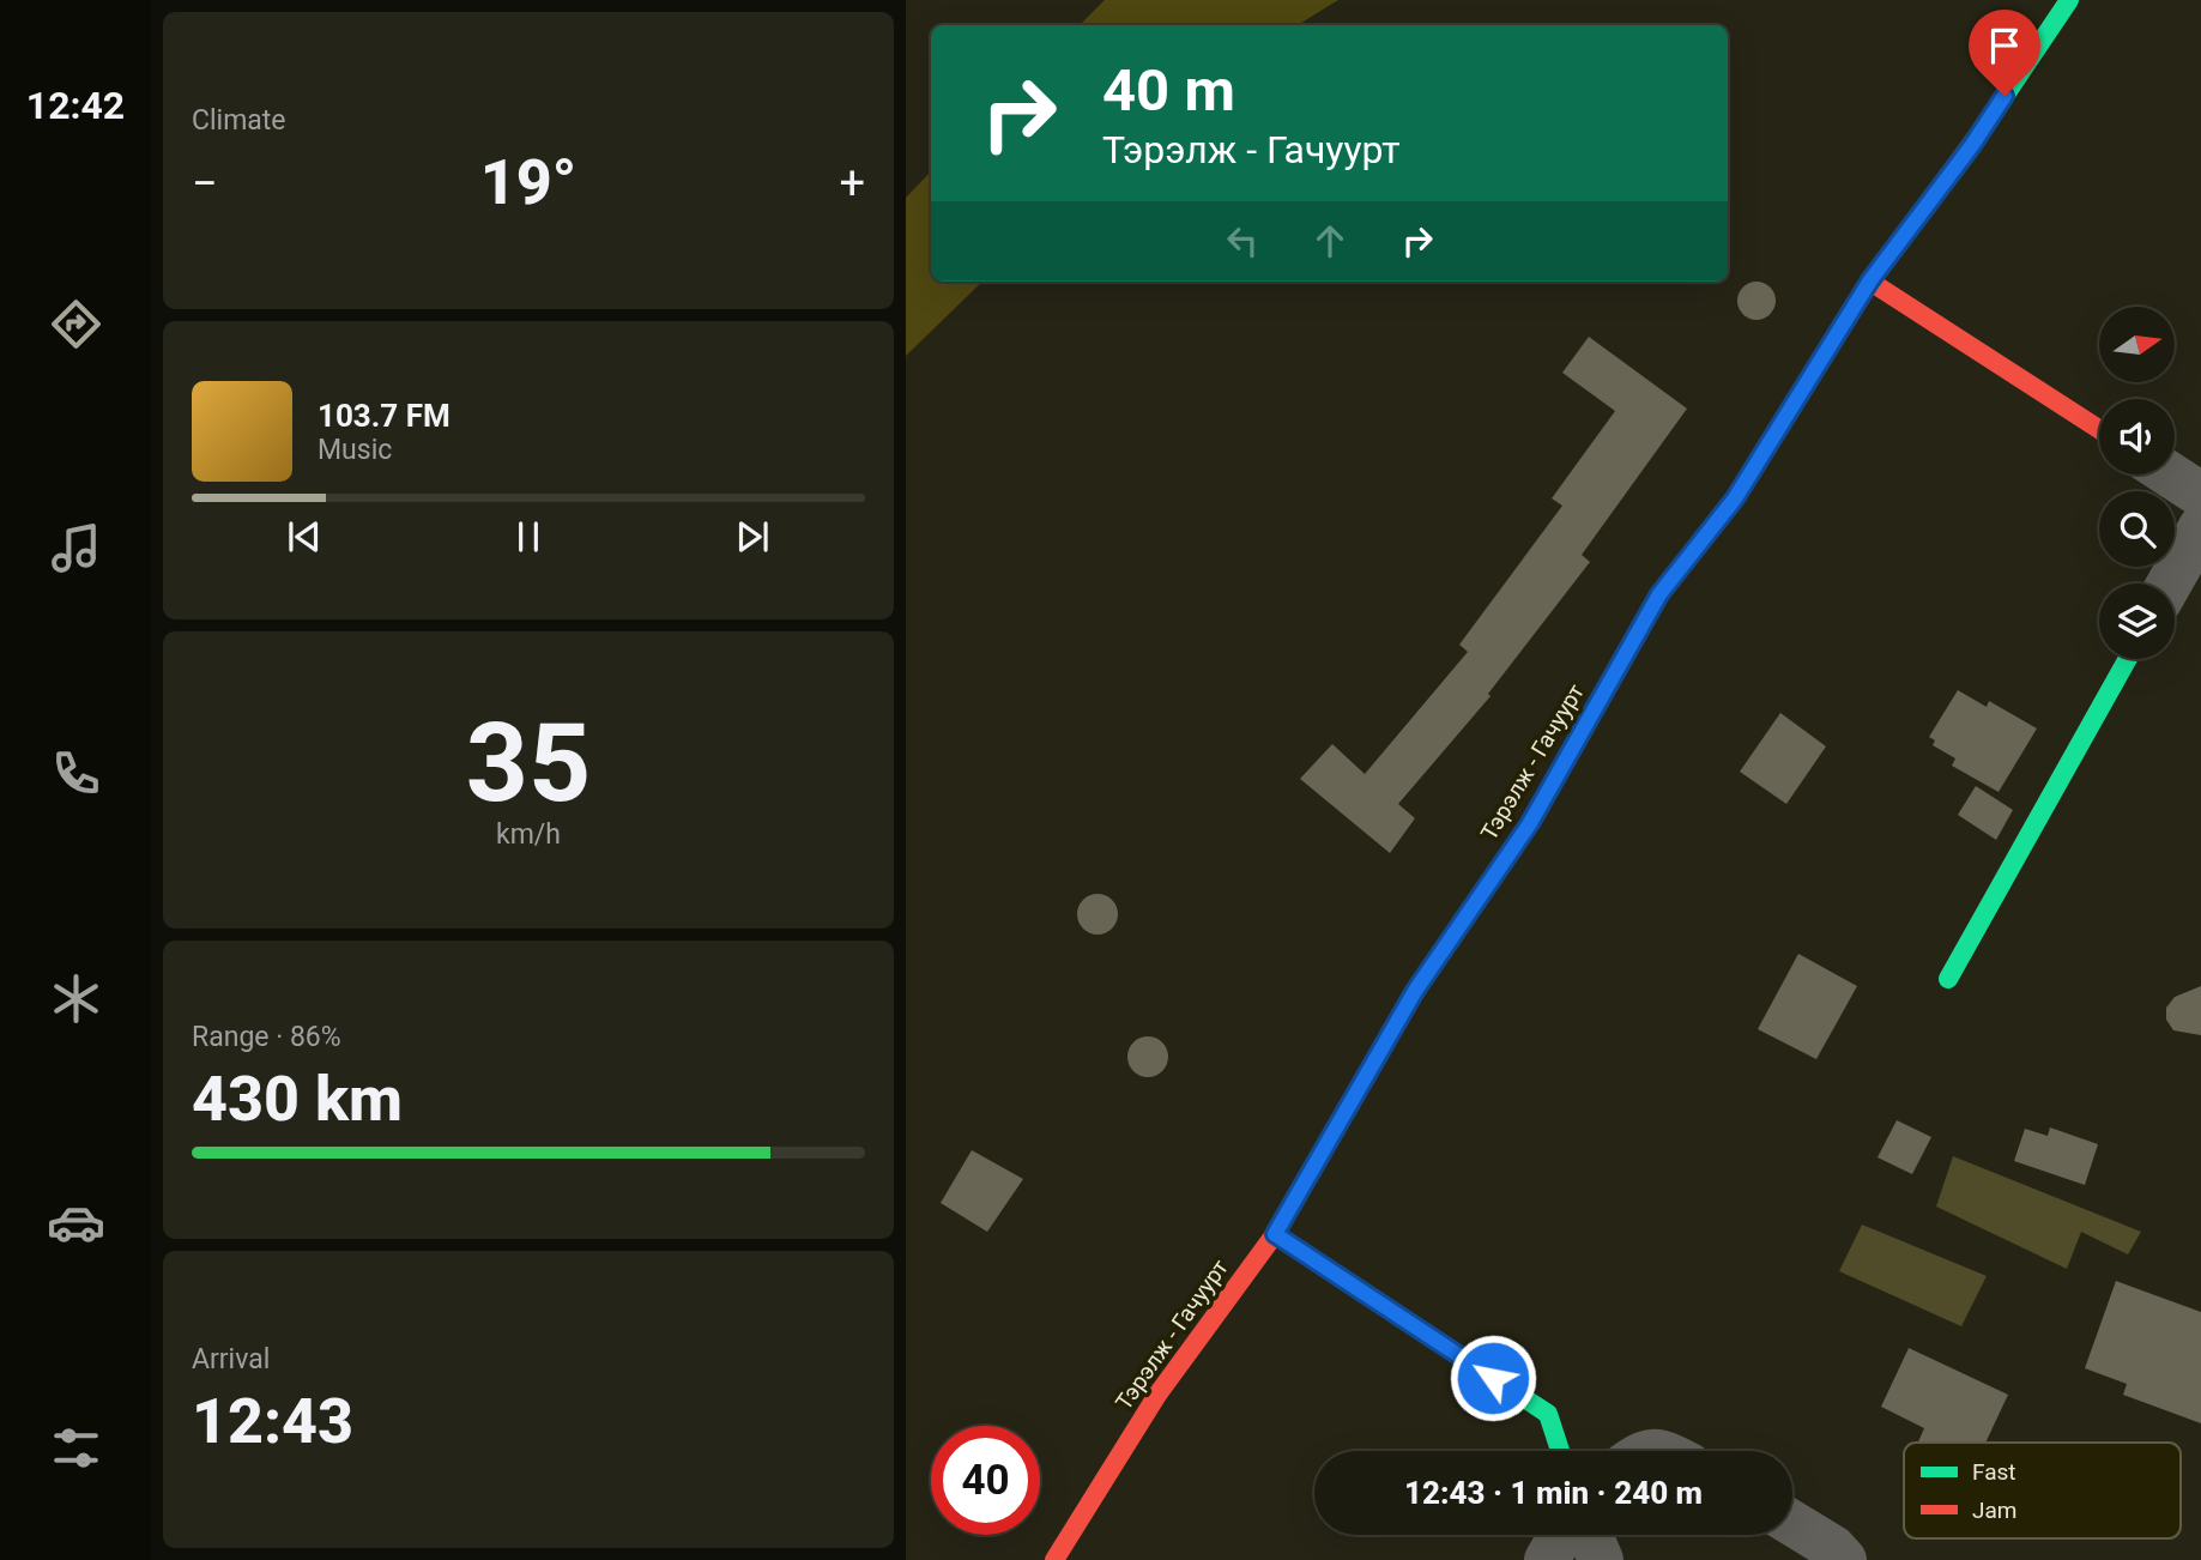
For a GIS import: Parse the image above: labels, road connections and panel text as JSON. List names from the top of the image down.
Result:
{
  "streets": {
    "main road": ["Тэрэлж - Гачуурт"]
  },
  "legend": ["Fast", "Jam"],
  "north": "right",
  "page": {
    "tabs": "12:42",
    "tile": [
      "Climate",
      ["35", "km/h"],
      ["Range · 86%", "430 km"],
      ["Arrival", "12:43"]
    ],
    "turn": ["40 m", "Тэрэлж - Гачуурт"],
    "heat": ["−", "19°", "+"],
    "song": ["103.7 FM", "Music"],
    "limit": "40",
    "trip": "12:43 · 1 min · 240 m"
  }
}
